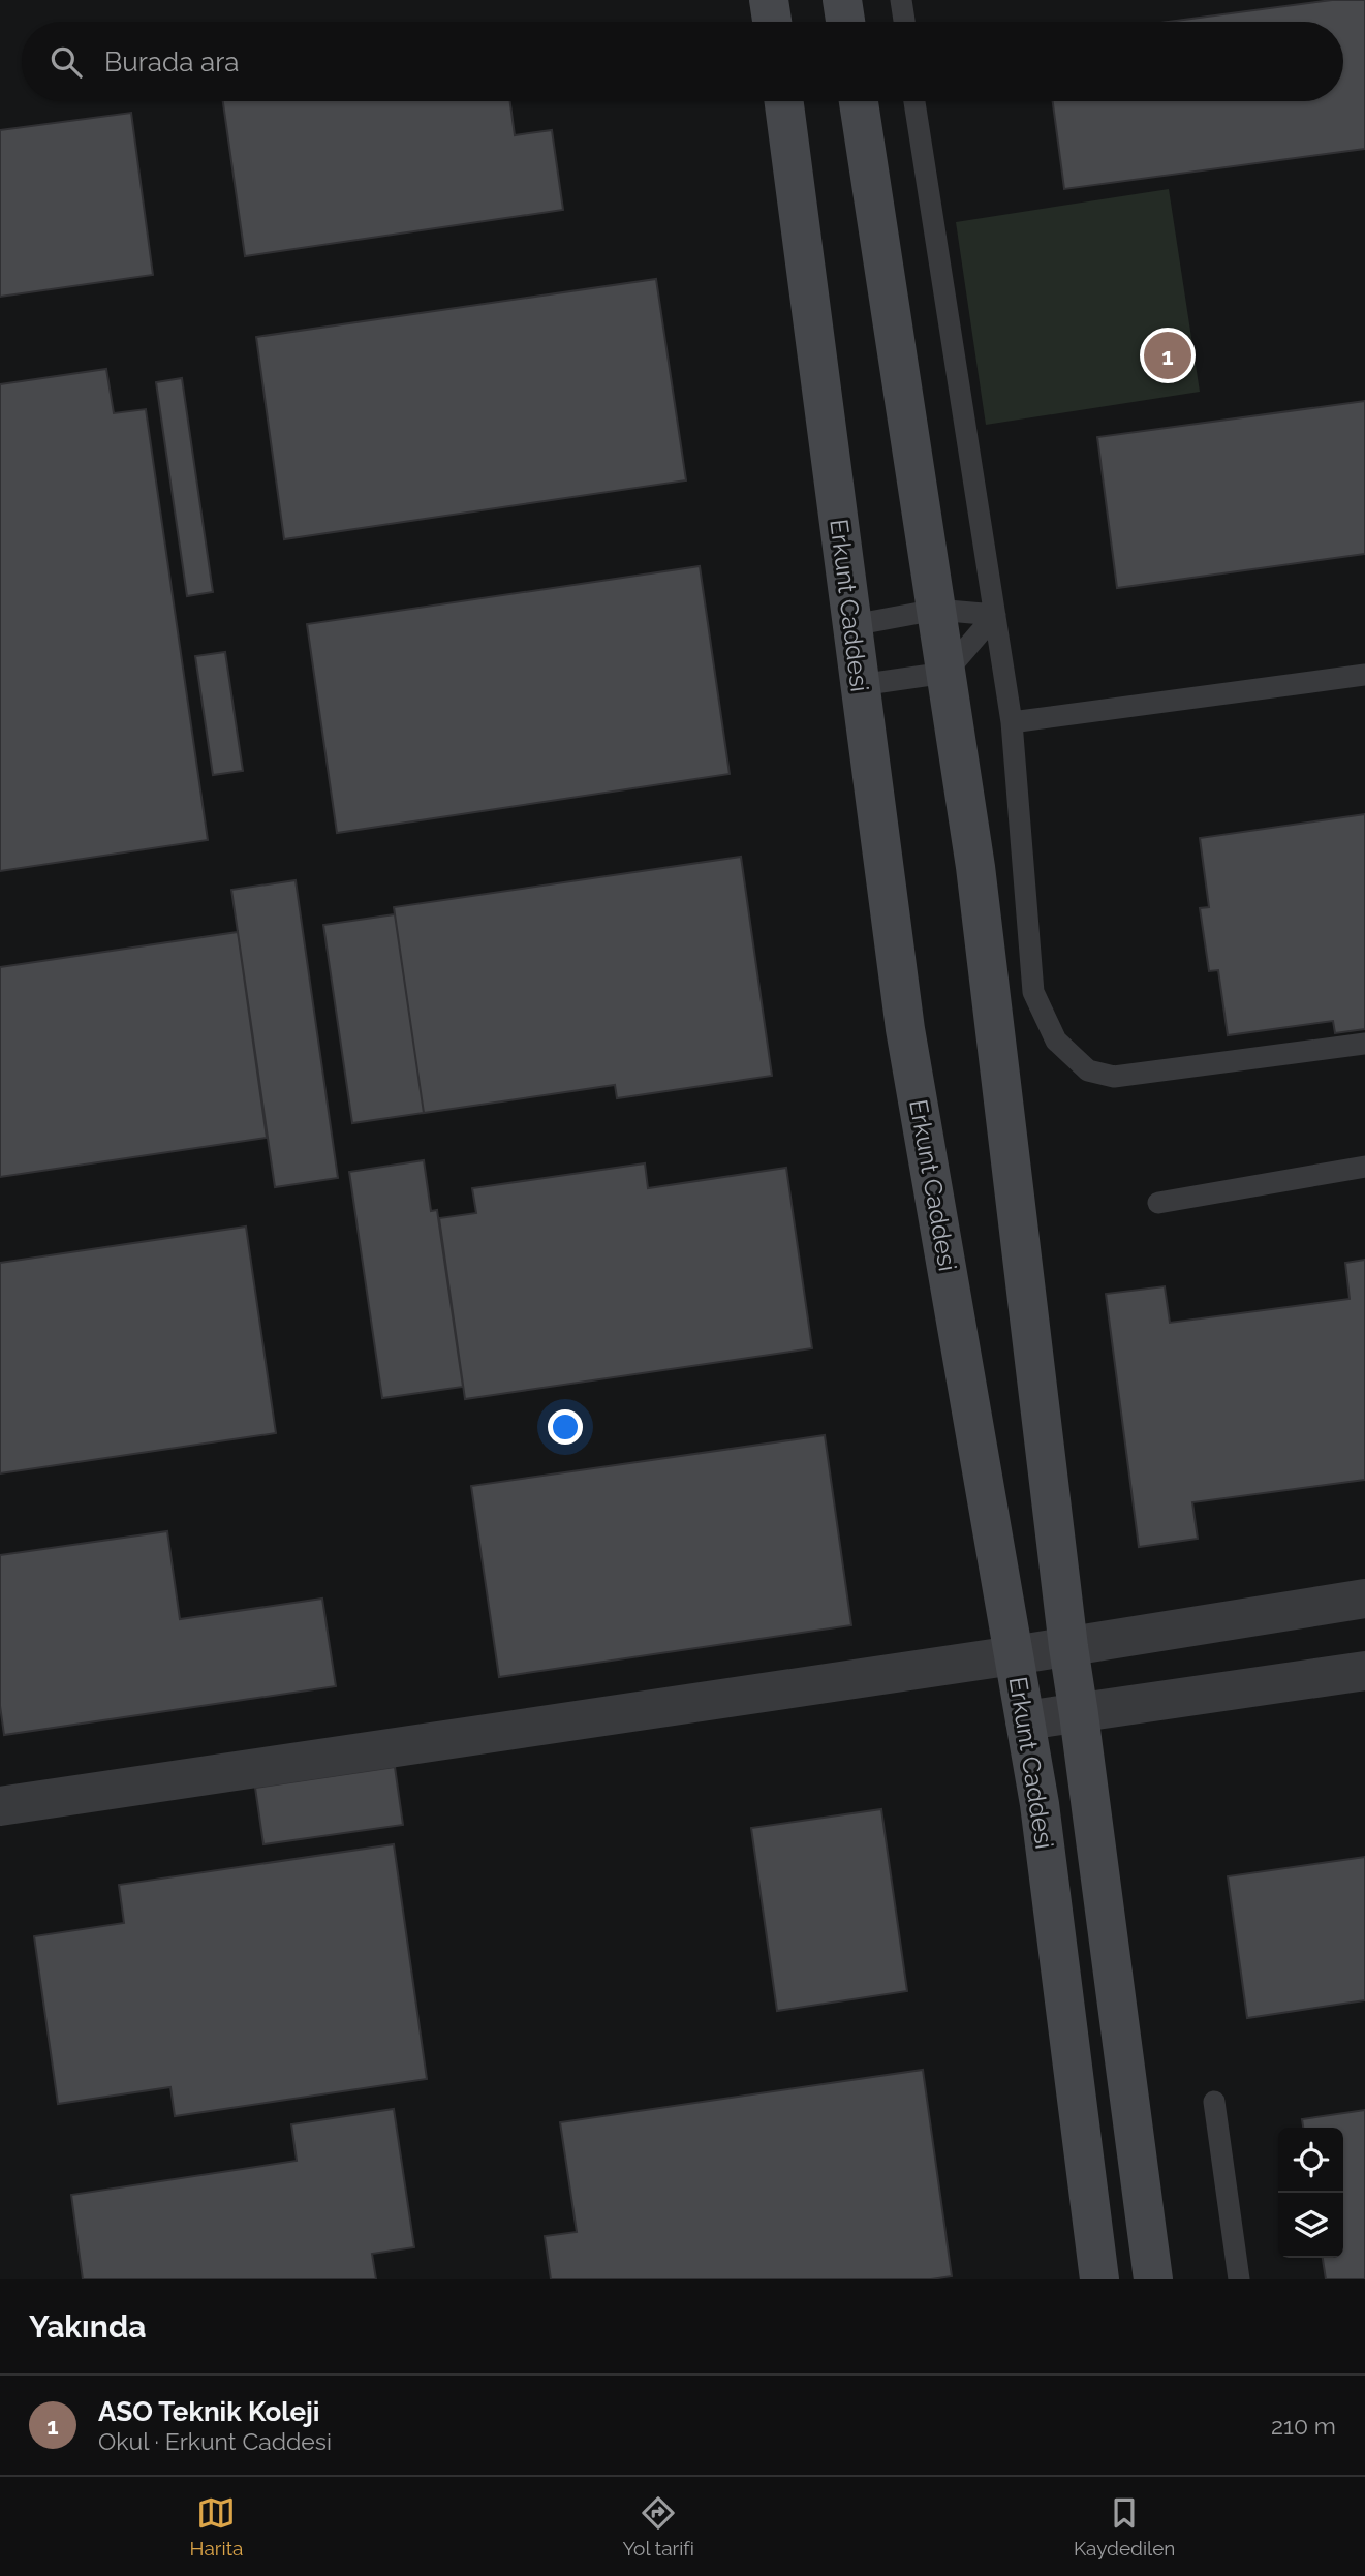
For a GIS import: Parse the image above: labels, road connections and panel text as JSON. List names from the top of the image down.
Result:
{
  "streets": {
    "street": ["Erkunt Caddesi"]
  },
  "page": {
    "search": "Burada ara",
    "pins": "1",
    "heading": "Yakında",
    "list": [
      {
        "mark": "1",
        "name": "ASO Teknik Koleji",
        "note": "Okul · Erkunt Caddesi",
        "value": "210 m"
      }
    ],
    "nav": ["Harita", "Yol tarifi", "Kaydedilen"]
  }
}
